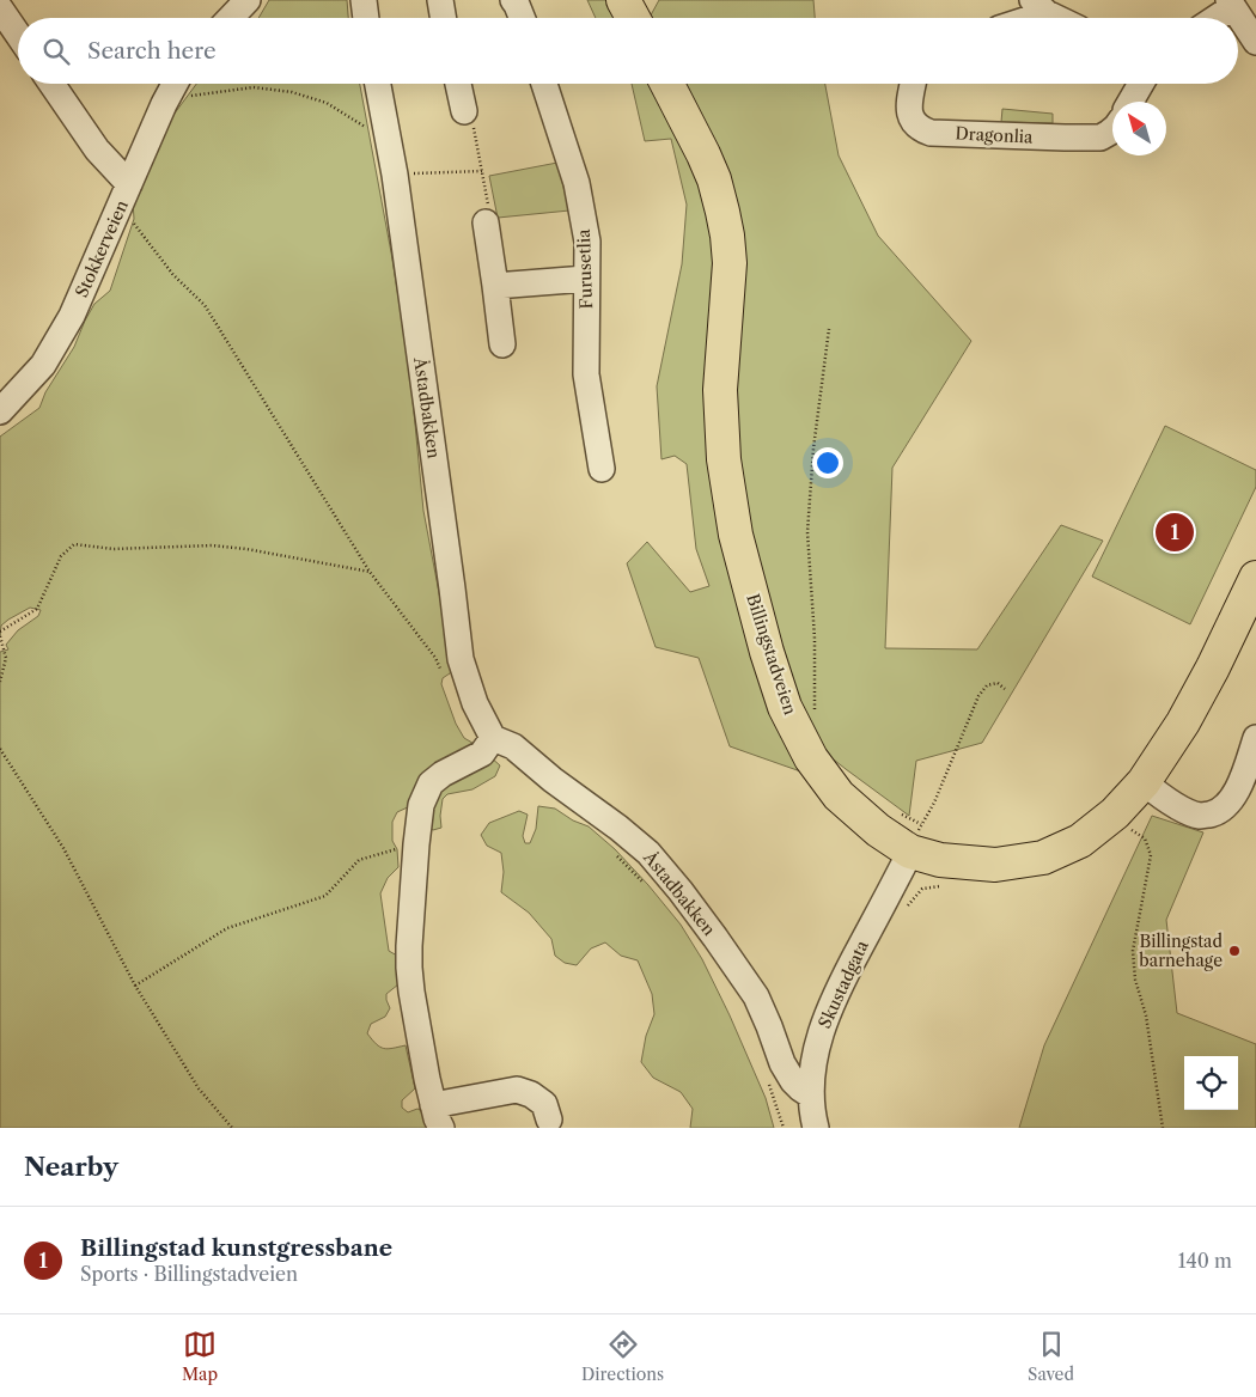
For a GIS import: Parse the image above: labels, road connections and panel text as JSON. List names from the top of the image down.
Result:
{
  "streets": {
    "main road": ["Billingstadveien"],
    "street": [
      "Dragonlia",
      "Stokkerveien",
      "Furusetlia",
      "Åstadbakken",
      "Skustadgata"
    ]
  },
  "crossings": [
    ["Åstadbakken", "Skustadgata"],
    ["Billingstadveien", "Skustadgata"]
  ],
  "places": ["Billingstad barnehage"],
  "north": "top left",
  "page": {
    "search": "Search here",
    "pins": "1",
    "heading": "Nearby",
    "list": [
      {
        "mark": "1",
        "name": "Billingstad kunstgressbane",
        "note": "Sports · Billingstadveien",
        "value": "140 m"
      }
    ],
    "nav": ["Map", "Directions", "Saved"]
  }
}
